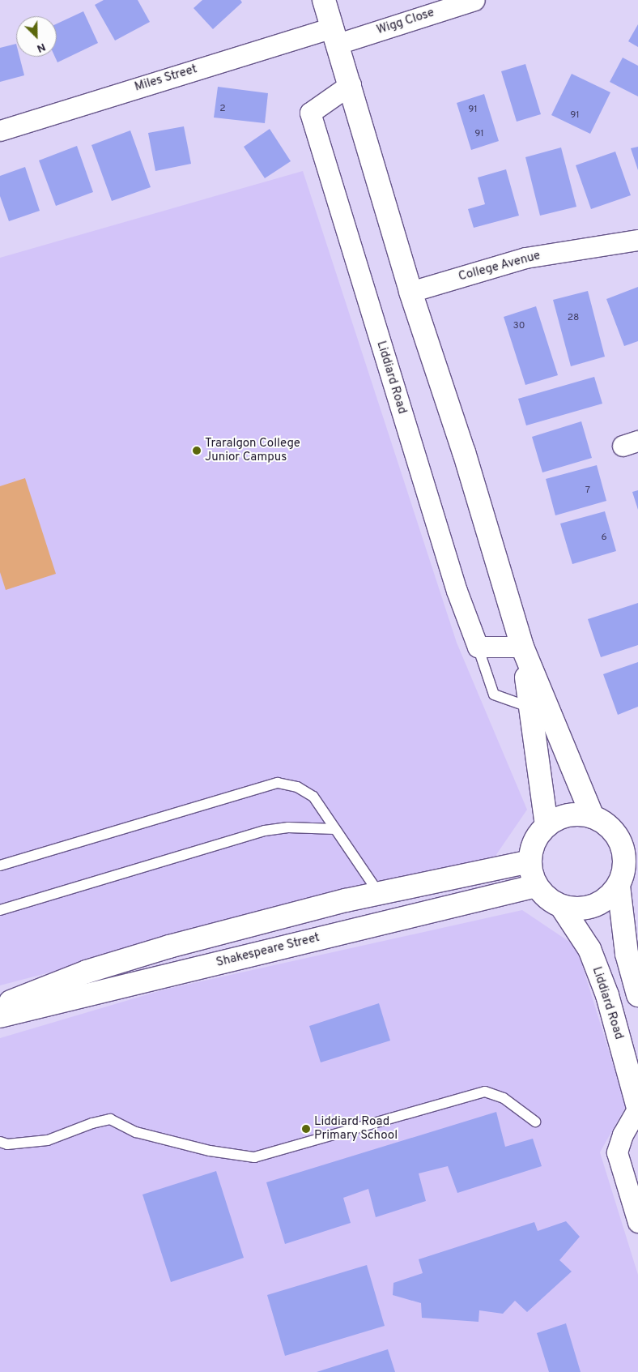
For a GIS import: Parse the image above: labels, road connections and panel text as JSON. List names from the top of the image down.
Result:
{
  "streets": {
    "street": [
      "Wigg Close",
      "Miles Street",
      "College Avenue",
      "Liddiard Road",
      "Shakespeare Street"
    ]
  },
  "crossings": [
    ["Wigg Close", "Miles Street"],
    ["Liddiard Road", "Shakespeare Street"]
  ],
  "places": ["Traralgon College Junior Campus", "Liddiard Road Primary School"],
  "house_numbers": [
    "2",
    "91",
    "91",
    "91",
    "28",
    "30",
    "7",
    "6"
  ],
  "north": "bottom right"
}
